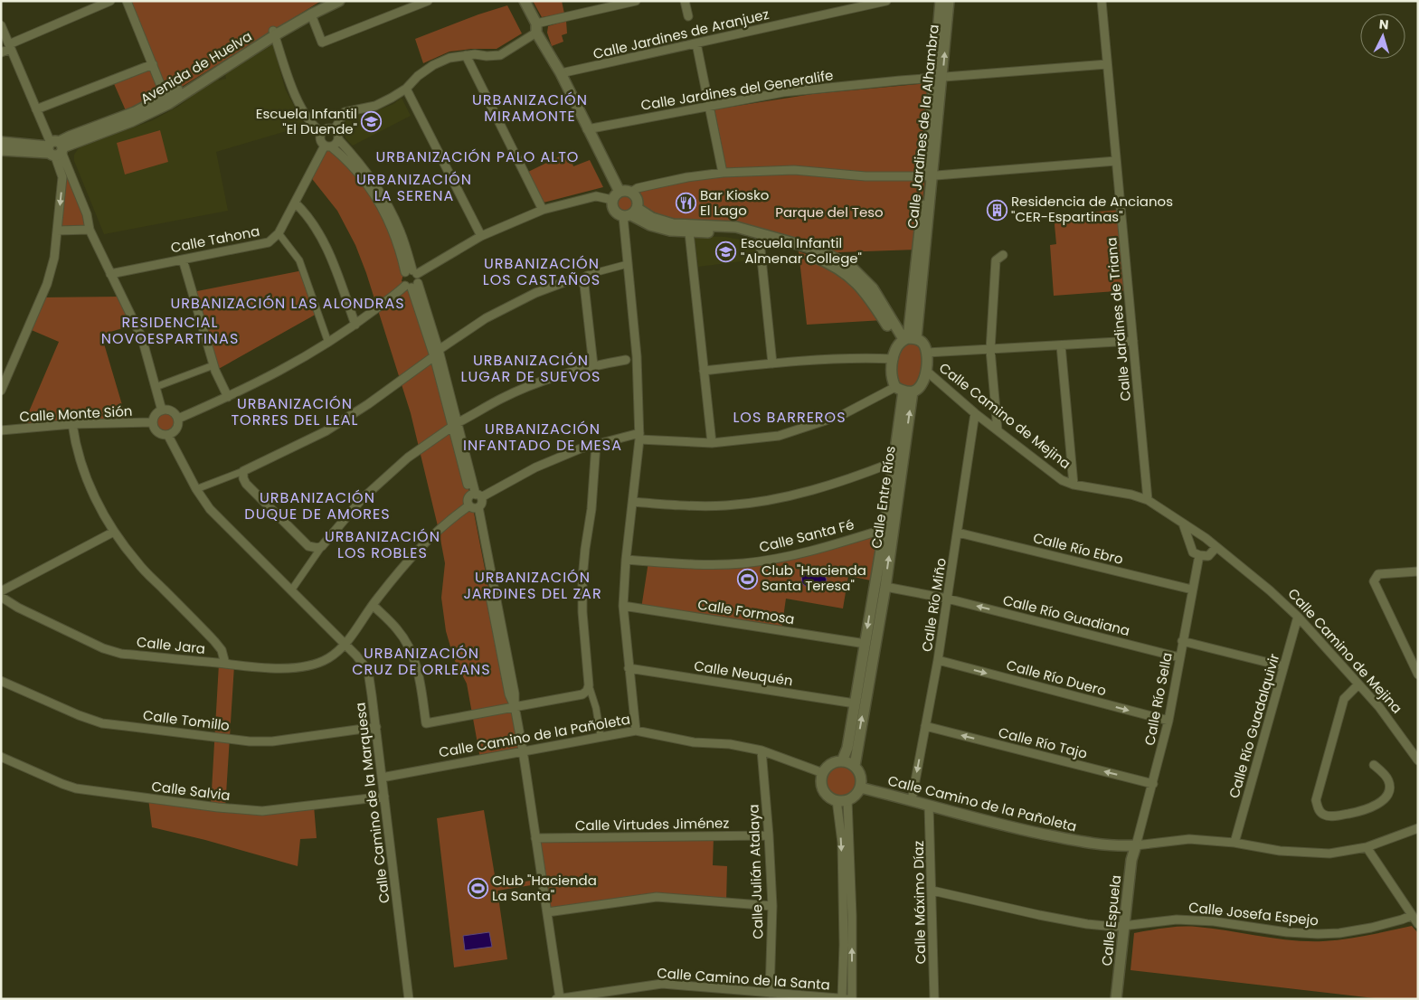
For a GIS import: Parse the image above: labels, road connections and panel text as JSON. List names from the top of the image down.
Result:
{
  "streets": {
    "street": [
      "Calle Jardines de Aranjuez",
      "Avenida de Huelva",
      "Calle Jardines del Generalife",
      "Calle Jardines de la Alhambra",
      "Calle Tahona",
      "Calle Jardines de Triana",
      "Calle Monte Sión",
      "Calle Camino de Mejina",
      "Calle Entre Ríos",
      "Calle Santa Fé",
      "Calle Río Ebro",
      "Calle Río Miño",
      "Calle Formosa",
      "Calle Río Guadiana",
      "Calle Jara",
      "Calle Neuquén",
      "Calle Río Duero",
      "Calle Río Sella",
      "Calle Tomillo",
      "Calle Río Guadalquivir",
      "Calle Camino de la Pañoleta",
      "Calle Río Tajo",
      "Calle Salvia",
      "Calle Camino de la Marquesa",
      "Calle Virtudes Jiménez",
      "Calle Julián Atalaya",
      "Calle Máximo Díaz",
      "Calle Josefa Espejo",
      "Calle Espuela",
      "Calle Camino de la Santa"
    ]
  },
  "crossings": [
    ["Calle Jardines del Generalife", "Calle Jardines de la Alhambra"],
    ["Calle Jardines del Generalife", "Calle Jardines de Triana"],
    ["Calle Jardines de la Alhambra", "Calle Camino de Mejina"],
    ["Calle Jardines de la Alhambra", "Calle Entre Ríos"],
    ["Calle Jardines de Triana", "Calle Camino de Mejina"],
    ["Calle Monte Sión", "Calle Camino de la Marquesa"],
    ["Calle Camino de Mejina", "Calle Entre Ríos"],
    ["Calle Camino de Mejina", "Calle Río Miño"],
    ["Calle Camino de Mejina", "Calle Río Guadalquivir"],
    ["Calle Entre Ríos", "Calle Santa Fé"],
    ["Calle Entre Ríos", "Calle Formosa"],
    ["Calle Entre Ríos", "Calle Río Guadiana"],
    ["Calle Entre Ríos", "Calle Neuquén"],
    ["Calle Entre Ríos", "Calle Camino de la Pañoleta"],
    ["Calle Río Ebro", "Calle Río Miño"],
    ["Calle Río Ebro", "Calle Río Sella"],
    ["Calle Río Miño", "Calle Río Guadiana"],
    ["Calle Río Miño", "Calle Río Duero"],
    ["Calle Río Miño", "Calle Camino de la Pañoleta"],
    ["Calle Río Miño", "Calle Río Tajo"],
    ["Calle Río Guadiana", "Calle Río Sella"],
    ["Calle Jara", "Calle Camino de la Marquesa"],
    ["Calle Río Duero", "Calle Río Sella"],
    ["Calle Río Sella", "Calle Camino de la Pañoleta"],
    ["Calle Río Sella", "Calle Río Tajo"],
    ["Calle Río Sella", "Calle Espuela"],
    ["Calle Tomillo", "Calle Camino de la Marquesa"],
    ["Calle Río Guadalquivir", "Calle Camino de la Pañoleta"],
    ["Calle Camino de la Pañoleta", "Calle Camino de la Marquesa"],
    ["Calle Camino de la Pañoleta", "Calle Julián Atalaya"],
    ["Calle Camino de la Pañoleta", "Calle Máximo Díaz"],
    ["Calle Camino de la Pañoleta", "Calle Espuela"],
    ["Calle Salvia", "Calle Camino de la Marquesa"],
    ["Calle Virtudes Jiménez", "Calle Julián Atalaya"],
    ["Calle Julián Atalaya", "Calle Camino de la Santa"],
    ["Calle Máximo Díaz", "Calle Josefa Espejo"],
    ["Calle Josefa Espejo", "Calle Espuela"]
  ],
  "one_way": ["Calle Río Guadiana", "Calle Río Duero", "Calle Río Tajo"],
  "districts": [
    "URBANIZACIÓN MIRAMONTE",
    "URBANIZACIÓN PALO ALTO",
    "URBANIZACIÓN LA SERENA",
    "URBANIZACIÓN LOS CASTAÑOS",
    "URBANIZACIÓN LAS ALONDRAS",
    "RESIDENCIAL NOVOESPARTINAS",
    "URBANIZACIÓN LUGAR DE SUEVOS",
    "URBANIZACIÓN TORRES DEL LEAL",
    "LOS BARREROS",
    "URBANIZACIÓN INFANTADO DE MESA",
    "URBANIZACIÓN DUQUE DE AMORES",
    "URBANIZACIÓN LOS ROBLES",
    "URBANIZACIÓN JARDINES DEL ZAR",
    "URBANIZACIÓN CRUZ DE ORLEANS"
  ],
  "parks": ["Parque del Teso"],
  "places": {
    "school or university": ["Escuela Infantil \"El Duende\"", "Escuela Infantil \"Almenar College\""],
    "restaurant": ["Bar Kiosko El Lago"],
    "building": ["Residencia de Ancianos \"CER-Espartinas\""],
    "sports": ["Club \"Hacienda Santa Teresa\"", "Club \"Hacienda La Santa\""]
  },
  "north": "top"
}
